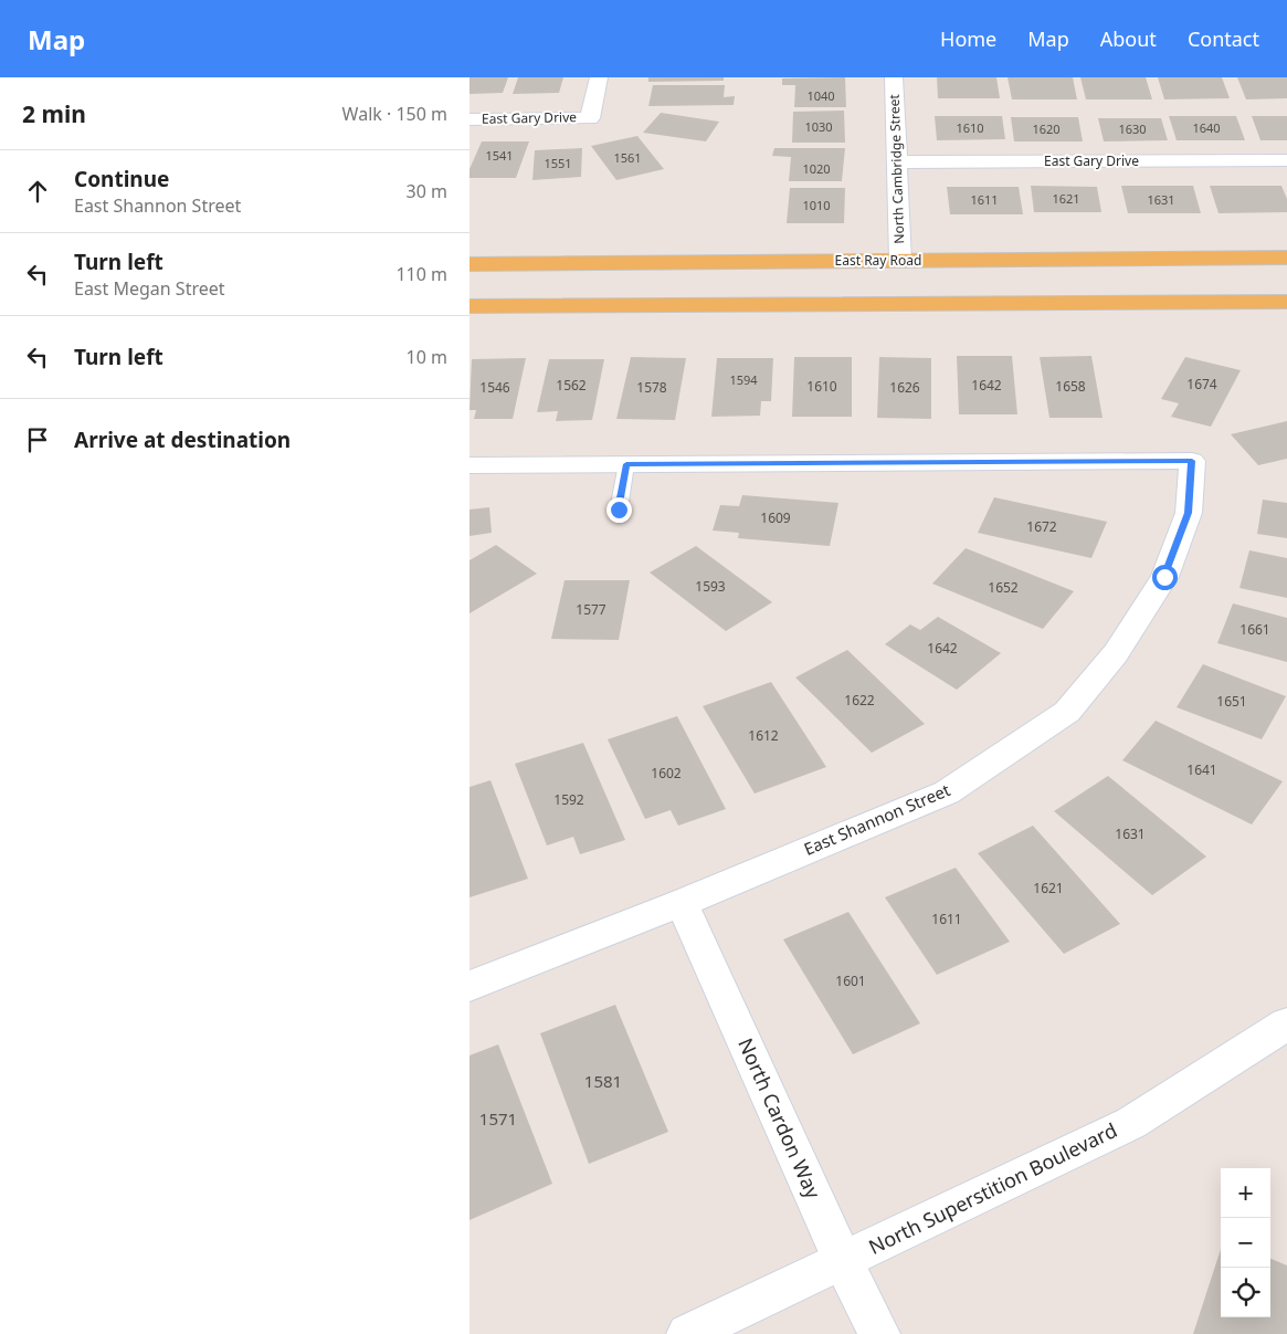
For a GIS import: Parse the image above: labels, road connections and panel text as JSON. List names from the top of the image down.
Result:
{
  "streets": {
    "main road": ["East Ray Road"],
    "street": [
      "East Gary Drive",
      "North Cambridge Street",
      "East Shannon Street",
      "North Cardon Way",
      "North Superstition Boulevard"
    ]
  },
  "crossings": [
    ["East Gary Drive", "North Cambridge Street"],
    ["North Cambridge Street", "East Ray Road"],
    ["East Shannon Street", "North Cardon Way"],
    ["North Cardon Way", "North Superstition Boulevard"]
  ],
  "house_numbers": [
    "1040",
    "1030",
    "1610",
    "1640",
    "1620",
    "1630",
    "1541",
    "1561",
    "1551",
    "1020",
    "1621",
    "1611",
    "1631",
    "1010",
    "1594",
    "1674",
    "1562",
    "1642",
    "1610",
    "1658",
    "1546",
    "1578",
    "1626",
    "1609",
    "1672",
    "1593",
    "1652",
    "1577",
    "1661",
    "1642",
    "1622",
    "1651",
    "1612",
    "1641",
    "1602",
    "1592",
    "1631",
    "1621",
    "1611",
    "1601",
    "1581",
    "1571"
  ],
  "page": {
    "header": "Map",
    "nav": [
      "Home",
      "Map",
      "About",
      "Contact"
    ],
    "heading": ["2 min", "Walk · 150 m"],
    "list": [
      ["Continue", "East Shannon Street", "30 m"],
      ["Turn left", "East Megan Street", "110 m"],
      ["Turn left", "10 m"],
      "Arrive at destination"
    ],
    "map_buttons": ["+", "−"]
  }
}
